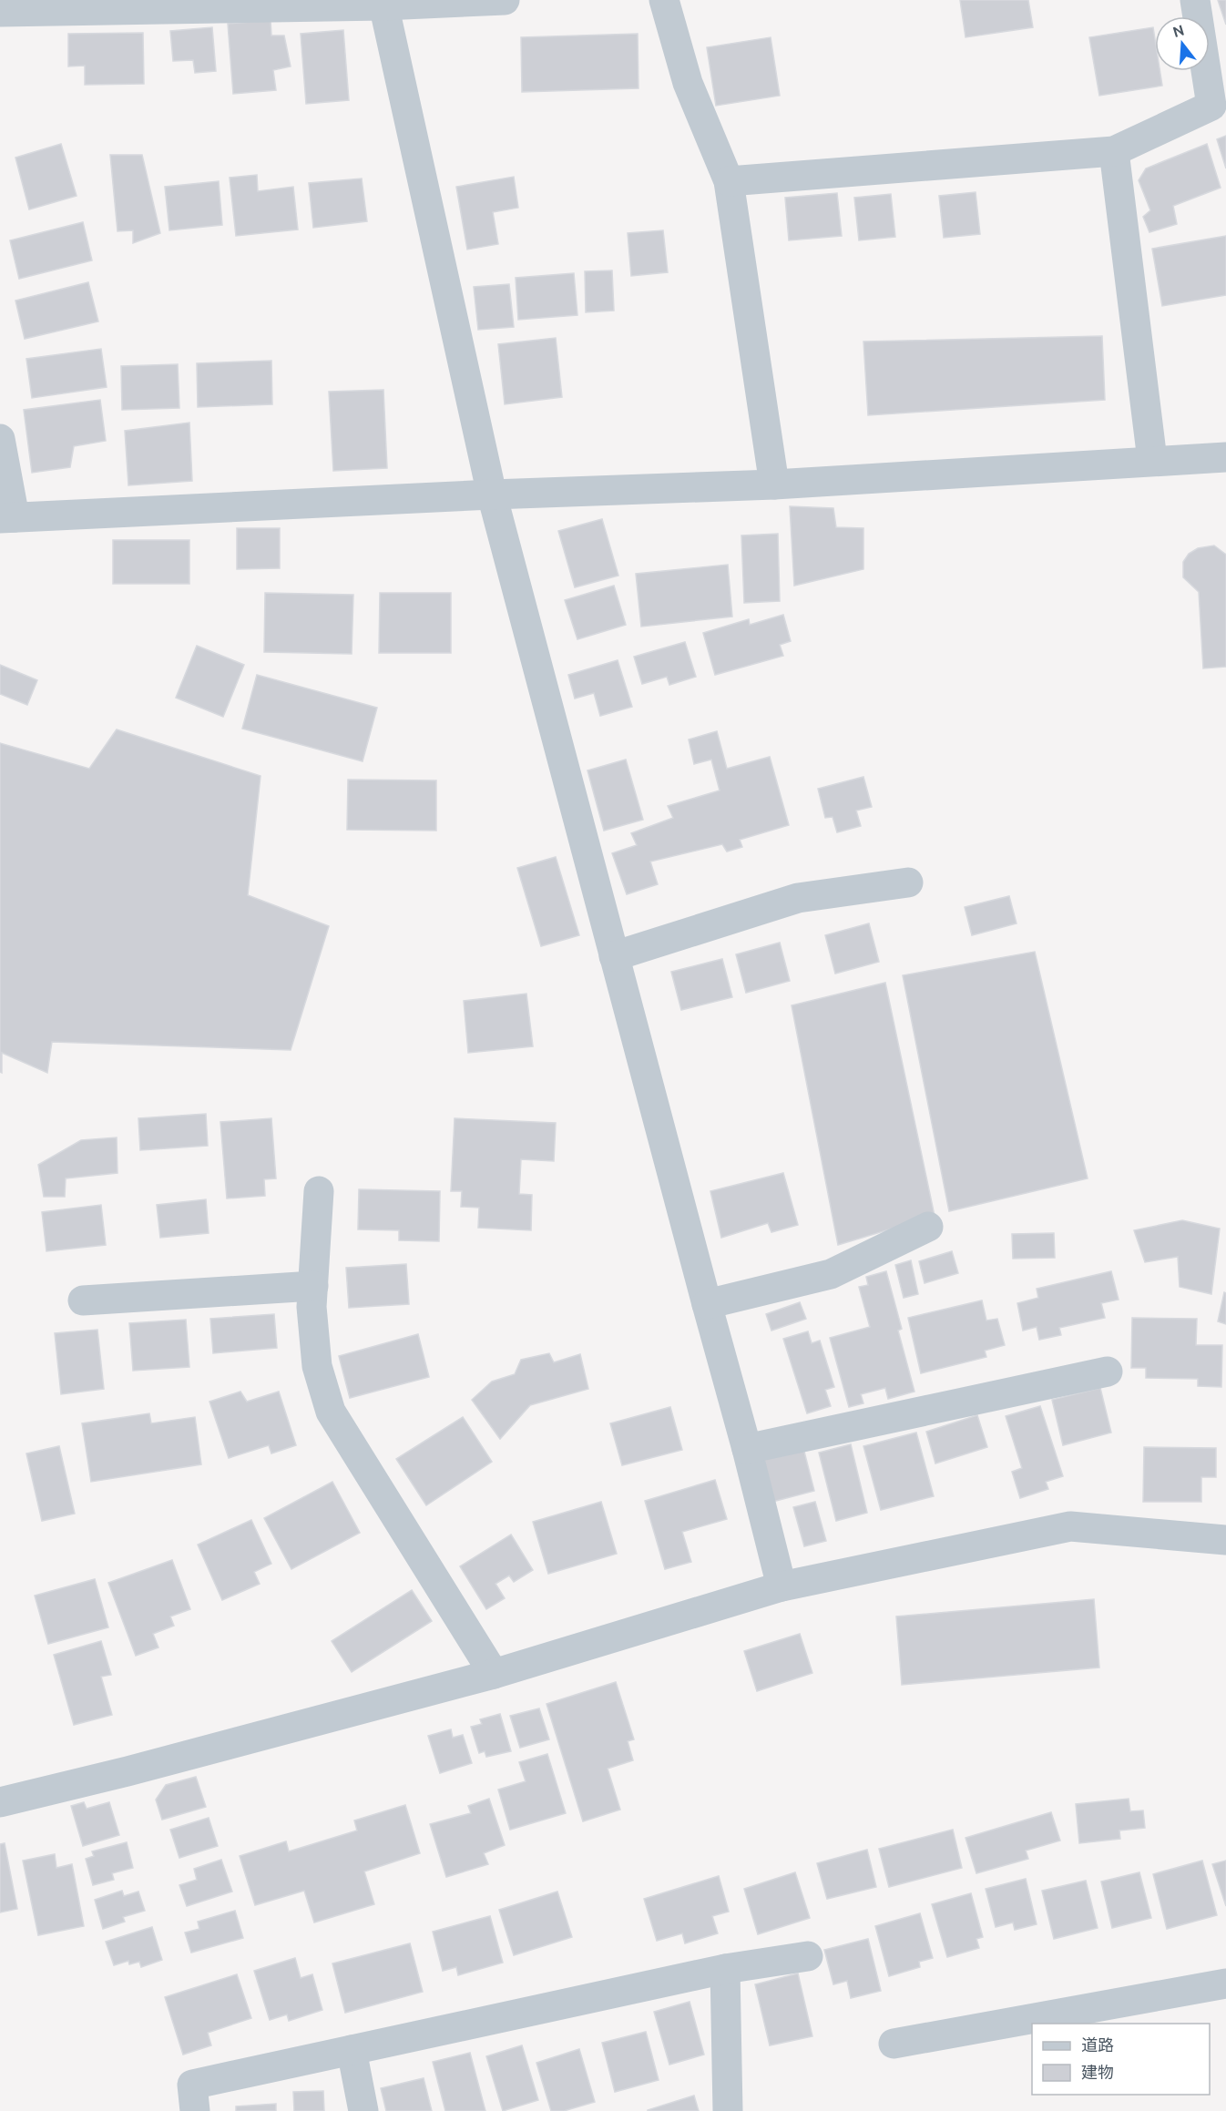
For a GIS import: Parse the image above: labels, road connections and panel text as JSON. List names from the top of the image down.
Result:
{
  "legend": ["道路", "建物"],
  "north": "top"
}
